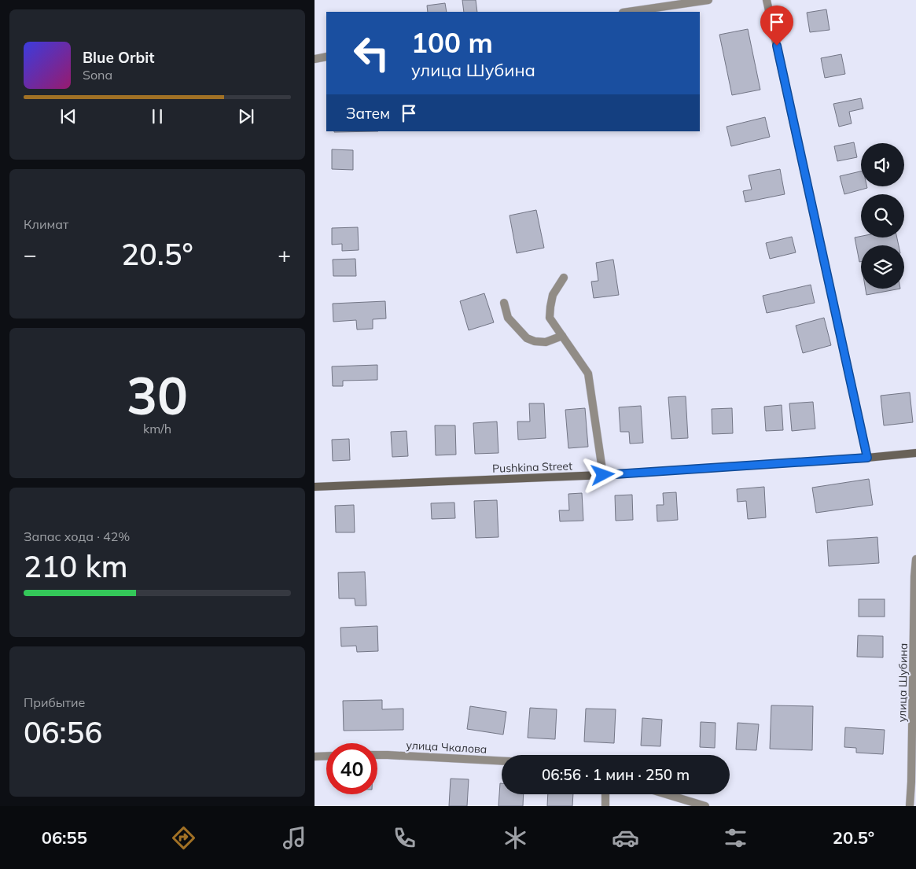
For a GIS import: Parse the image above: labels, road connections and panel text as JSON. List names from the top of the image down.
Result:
{
  "streets": {
    "street": ["Pushkina Street", "улица Шубина", "улица Чкалова"]
  },
  "page": {
    "turn": ["100 m", "улица Шубина"],
    "song": ["Blue Orbit", "Sona"],
    "then": "Затем",
    "tile": [
      "Климат",
      ["30", "km/h"],
      ["Запас хода · 42%", "210 km"],
      ["Прибытие", "06:56"]
    ],
    "heat": ["−", "20.5°", "+"],
    "limit": "40",
    "trip": "06:56 · 1 мин · 250 m",
    "tabs": ["06:55", "20.5°"]
  }
}
